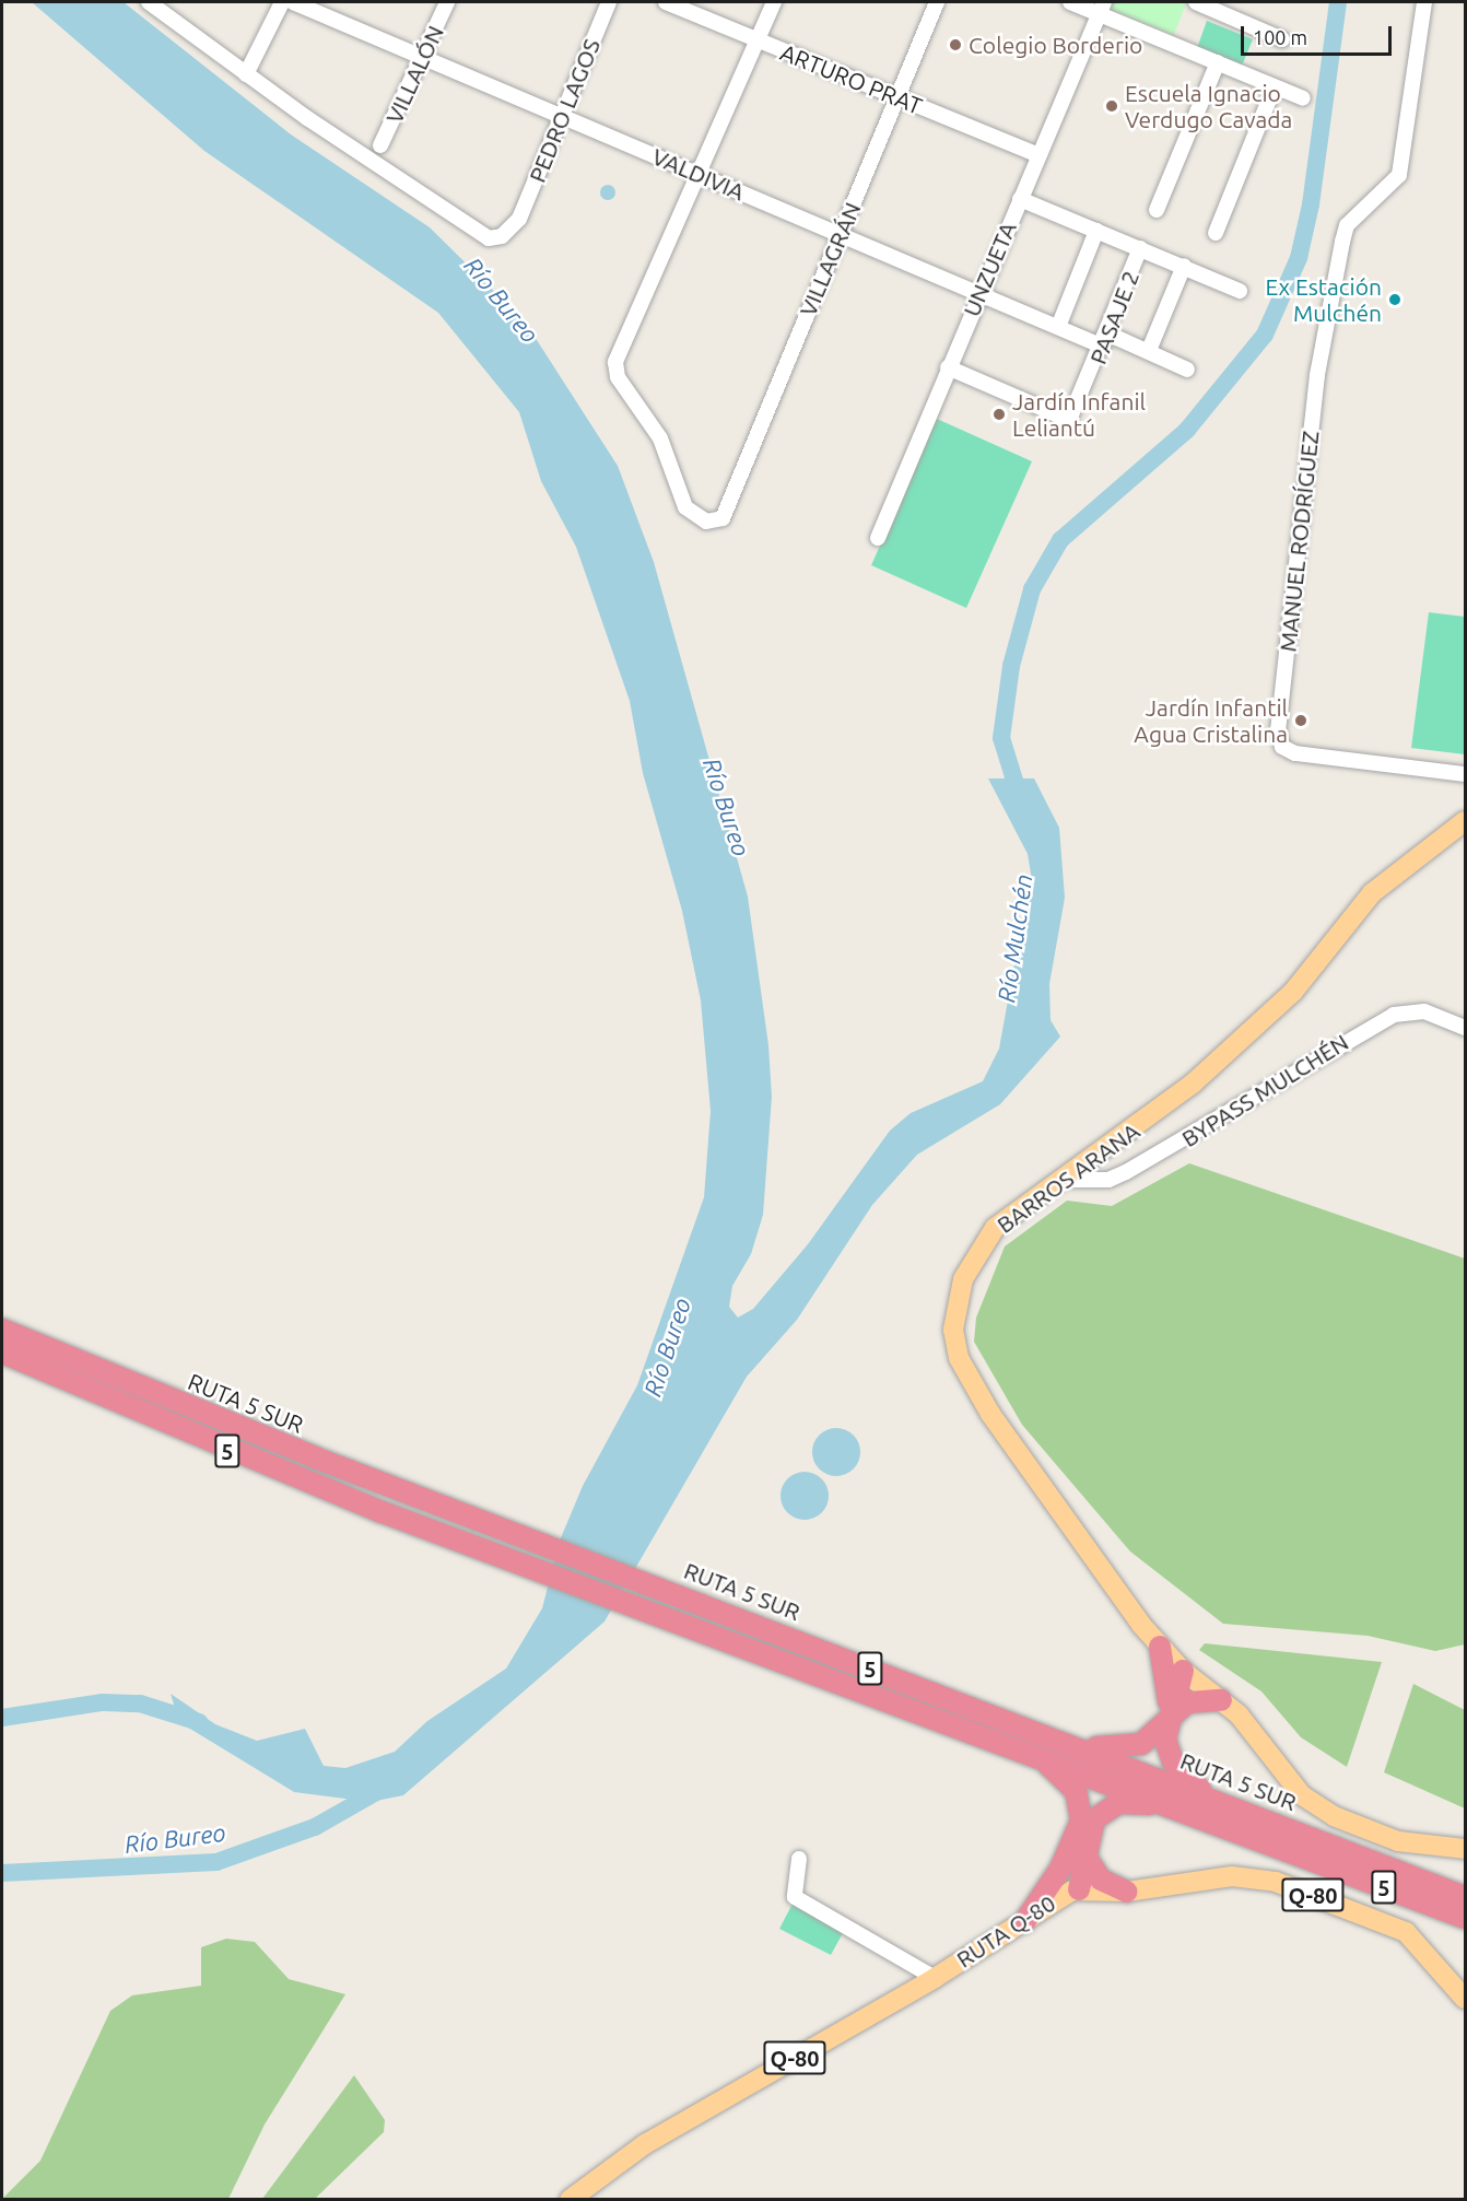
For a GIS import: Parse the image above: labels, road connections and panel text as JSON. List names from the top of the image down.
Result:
{
  "streets": {
    "highway": ["RUTA 5 SUR", "5"],
    "main road": ["BARROS ARANA", "Q-80", "RUTA Q-80"],
    "street": [
      "VILLALÓN",
      "ARTURO PRAT",
      "PEDRO LAGOS",
      "VALDIVIA",
      "VILLAGRÁN",
      "UNZUETA",
      "PASAJE 2",
      "MANUEL RODRÍGUEZ",
      "BYPASS MULCHÉN"
    ]
  },
  "crossings": [
    ["VILLALÓN", "VALDIVIA"],
    ["ARTURO PRAT", "VILLAGRÁN"],
    ["ARTURO PRAT", "UNZUETA"],
    ["PEDRO LAGOS", "VALDIVIA"],
    ["VALDIVIA", "VILLAGRÁN"],
    ["VALDIVIA", "UNZUETA"],
    ["VALDIVIA", "PASAJE 2"],
    ["UNZUETA", "PASAJE 2"],
    ["BYPASS MULCHÉN", "BARROS ARANA"]
  ],
  "water": ["Río Bureo", "Río Mulchén"],
  "places": [
    "Colegio Borderio",
    "Escuela Ignacio Verdugo Cavada",
    "Ex Estación Mulchén",
    "Jardín Infanil Leliantú",
    "Jardín Infantil Agua Cristalina"
  ],
  "scale_bar": "100 m"
}
